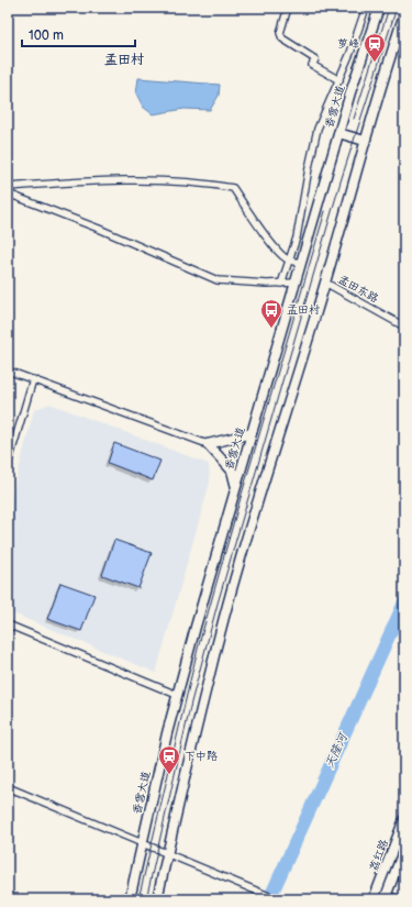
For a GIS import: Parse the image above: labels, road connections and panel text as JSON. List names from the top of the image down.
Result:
{
  "streets": {
    "main road": ["香雪大道", "荔红路"],
    "street": ["孟田东路"]
  },
  "districts": ["孟田村"],
  "water": ["天隆河"],
  "places": {
    "station": ["萝峰", "下中路"],
    "bus stop": ["孟田村"]
  },
  "scale_bar": "100 m"
}
